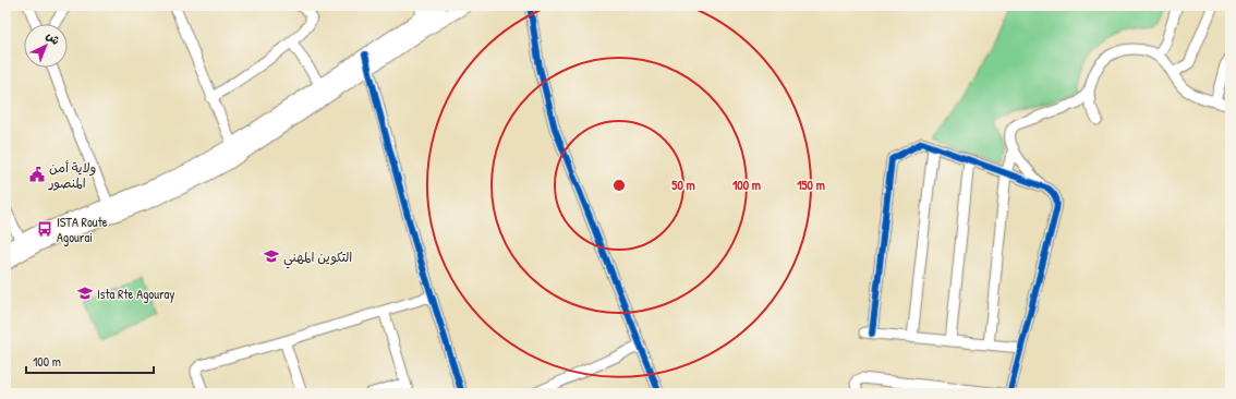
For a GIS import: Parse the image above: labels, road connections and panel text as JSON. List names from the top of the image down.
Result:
{
  "places": {
    "public building": ["ولاية أمن المنصور"],
    "bus stop": ["ISTA Route Agourai"],
    "school or university": ["التكوين المهني", "Ista Rte Agouray"]
  },
  "scale_bar": "100 m",
  "north": "top right",
  "rings": ["50 m", "100 m", "150 m"]
}
